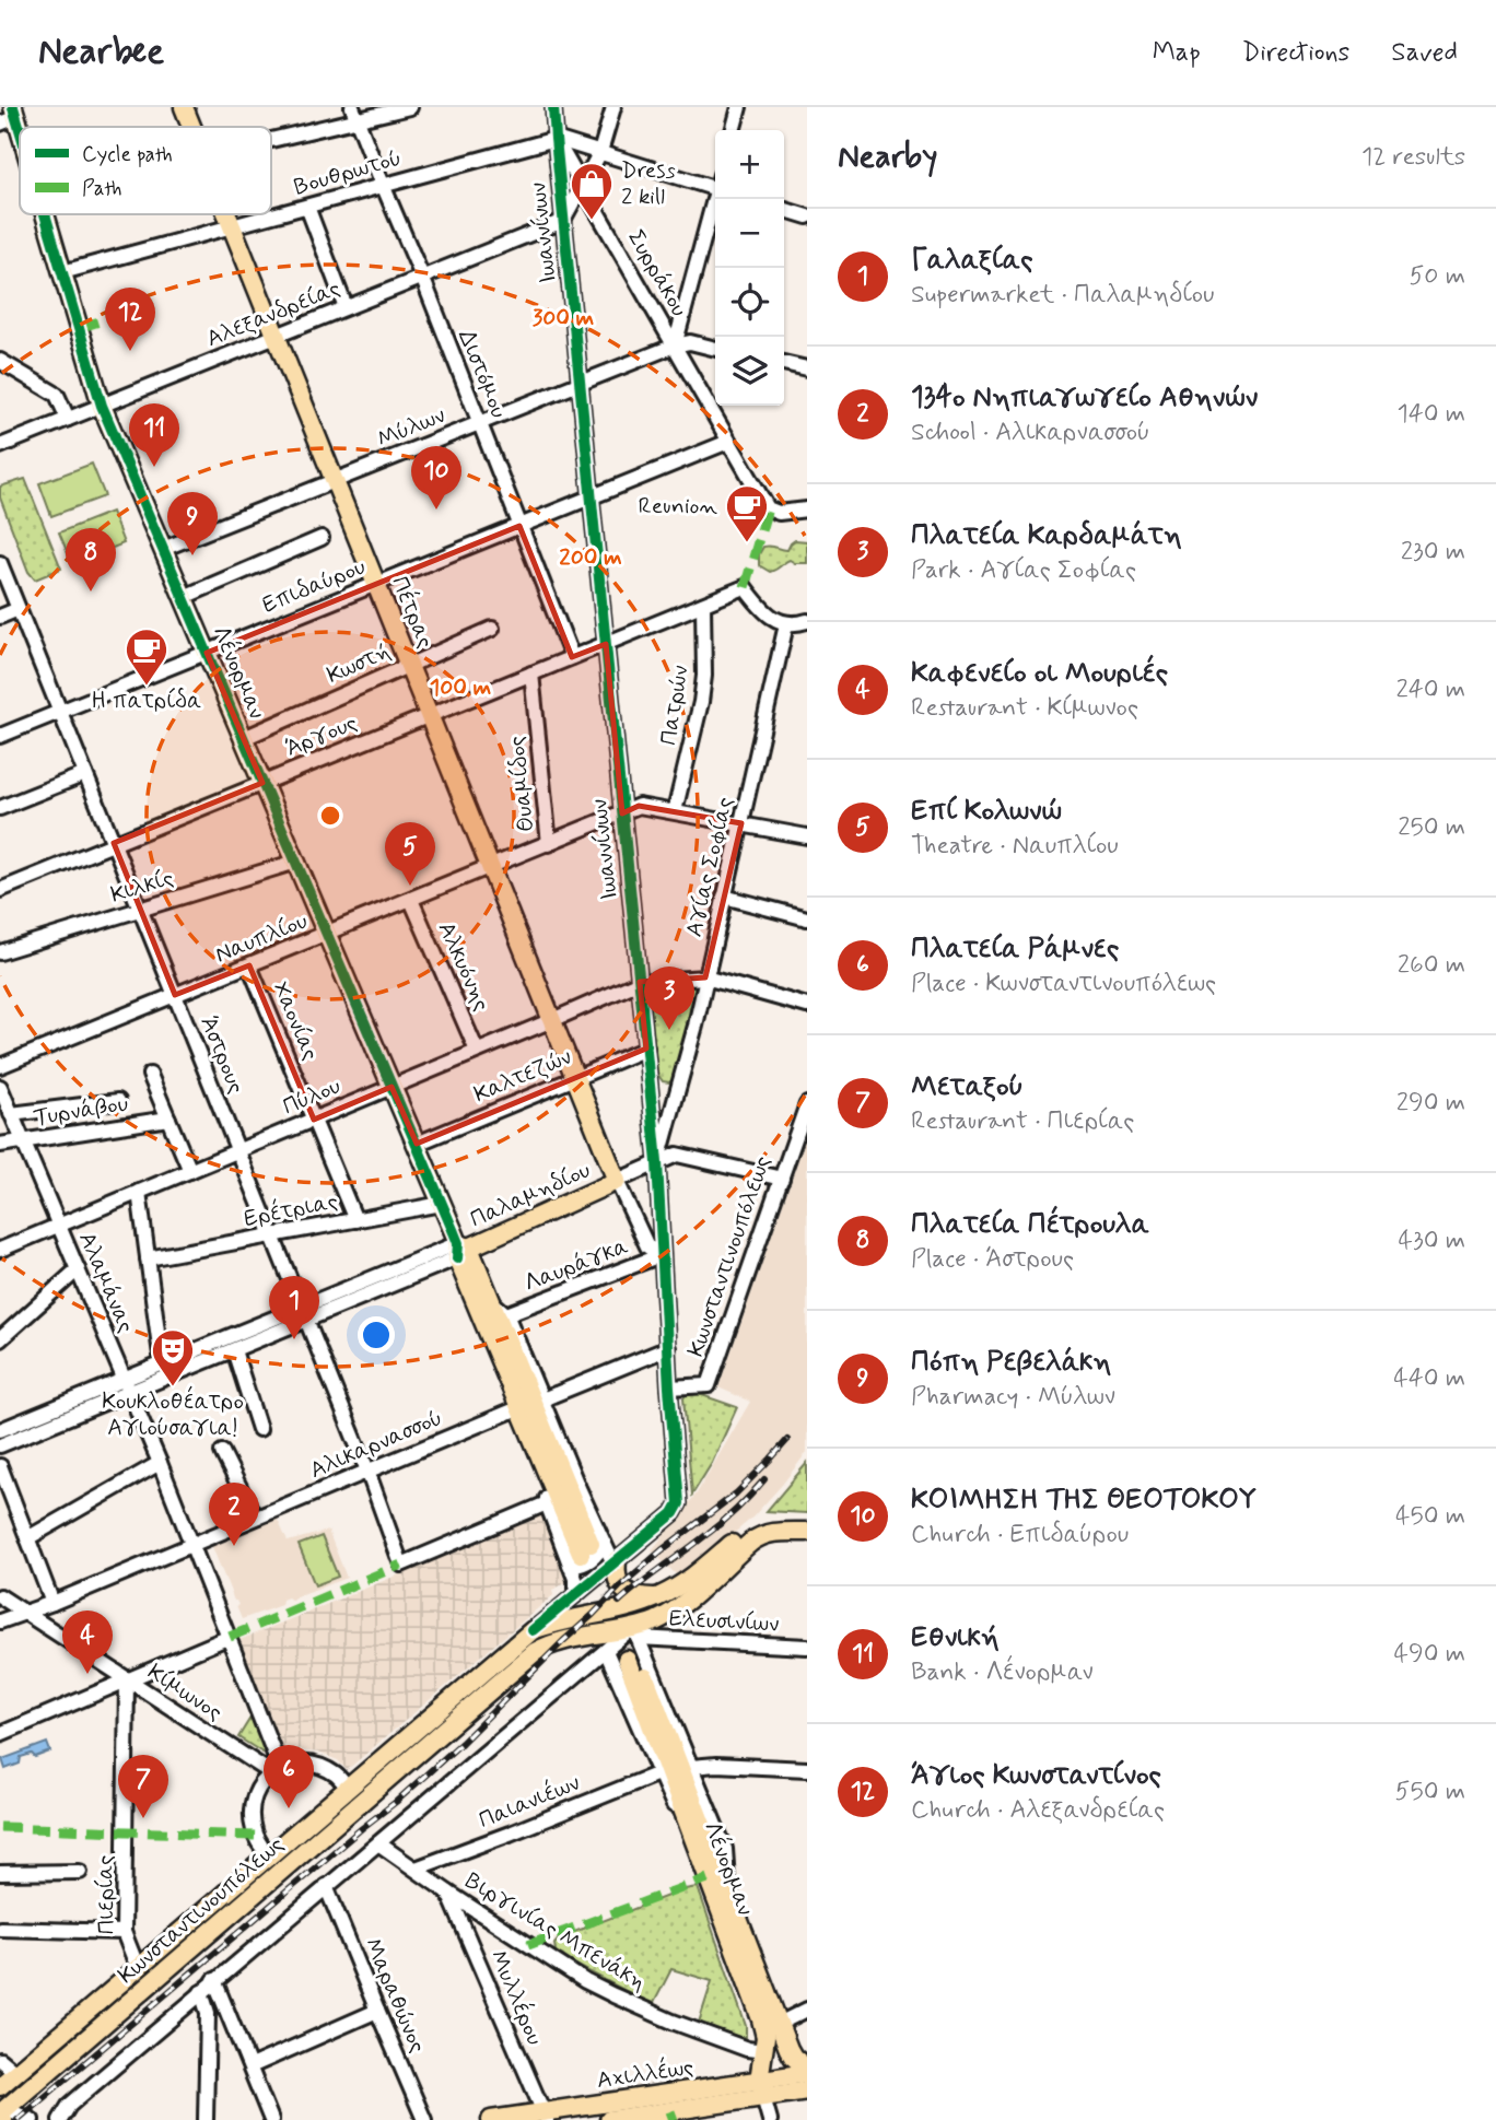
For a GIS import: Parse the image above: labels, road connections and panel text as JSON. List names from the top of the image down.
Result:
{
  "streets": {
    "main road": [
      "Πέτρας",
      "Λένορμαν",
      "Παλαμηδίου",
      "Κωνσταντινουπόλεως",
      "Αχιλλέως"
    ],
    "street": [
      "Βουθρωτού",
      "Ιωαννίνων",
      "Συρράκου",
      "Αλεξανδρείας",
      "Διστόμου",
      "Μύλων",
      "Επιδαύρου",
      "Κωστή",
      "Πατρών",
      "Άργους",
      "Θυαμίδος",
      "Αγίας Σοφίας",
      "Κιλκίς",
      "Ναυπλίου",
      "Αλκυόνης",
      "Χαονίας",
      "Άστρους",
      "Καλτεζών",
      "Πύλου",
      "Τυρνάβου",
      "Ερέτριας",
      "Λαυράγκα",
      "Αλαμάνας",
      "Αλικαρνασσού",
      "Ελευσινίων",
      "Κίμωνος",
      "Παιανιέων",
      "Πιερίας",
      "Βιργινίας Μπενάκη",
      "Μαραθώνος",
      "Μυλλέρου"
    ]
  },
  "crossings": [
    ["Βουθρωτού", "Ιωαννίνων"],
    ["Βουθρωτού", "Συρράκου"],
    ["Βουθρωτού", "Διστόμου"],
    ["Βουθρωτού", "Πέτρας"],
    ["Βουθρωτού", "Λένορμαν"],
    ["Ιωαννίνων", "Συρράκου"],
    ["Ιωαννίνων", "Αλεξανδρείας"],
    ["Ιωαννίνων", "Μύλων"],
    ["Ιωαννίνων", "Επιδαύρου"],
    ["Ιωαννίνων", "Πέτρας"],
    ["Ιωαννίνων", "Άργους"],
    ["Ιωαννίνων", "Αγίας Σοφίας"],
    ["Ιωαννίνων", "Ναυπλίου"],
    ["Ιωαννίνων", "Καλτεζών"],
    ["Ιωαννίνων", "Πύλου"],
    ["Ιωαννίνων", "Παλαμηδίου"],
    ["Ιωαννίνων", "Κωνσταντινουπόλεως"],
    ["Ιωαννίνων", "Λαυράγκα"],
    ["Συρράκου", "Μύλων"],
    ["Συρράκου", "Επιδαύρου"],
    ["Αλεξανδρείας", "Διστόμου"],
    ["Αλεξανδρείας", "Πέτρας"],
    ["Αλεξανδρείας", "Λένορμαν"],
    ["Διστόμου", "Μύλων"],
    ["Διστόμου", "Επιδαύρου"],
    ["Διστόμου", "Άργους"],
    ["Μύλων", "Πέτρας"],
    ["Μύλων", "Λένορμαν"],
    ["Επιδαύρου", "Πέτρας"],
    ["Επιδαύρου", "Λένορμαν"],
    ["Επιδαύρου", "Άστρους"],
    ["Πέτρας", "Κωστή"],
    ["Πέτρας", "Άργους"],
    ["Πέτρας", "Ναυπλίου"],
    ["Πέτρας", "Καλτεζών"],
    ["Πέτρας", "Πύλου"],
    ["Πέτρας", "Παλαμηδίου"],
    ["Πέτρας", "Λαυράγκα"],
    ["Κωστή", "Λένορμαν"],
    ["Λένορμαν", "Άργους"],
    ["Λένορμαν", "Κιλκίς"],
    ["Λένορμαν", "Ναυπλίου"],
    ["Λένορμαν", "Καλτεζών"],
    ["Λένορμαν", "Πύλου"],
    ["Λένορμαν", "Παλαμηδίου"],
    ["Λένορμαν", "Ερέτριας"],
    ["Λένορμαν", "Κωνσταντινουπόλεως"],
    ["Λένορμαν", "Λαυράγκα"],
    ["Λένορμαν", "Ελευσινίων"],
    ["Λένορμαν", "Βιργινίας Μπενάκη"],
    ["Λένορμαν", "Αχιλλέως"],
    ["Πατρών", "Άργους"],
    ["Πατρών", "Ναυπλίου"],
    ["Άργους", "Θυαμίδος"],
    ["Άργους", "Αγίας Σοφίας"],
    ["Άργους", "Άστρους"],
    ["Θυαμίδος", "Ναυπλίου"],
    ["Αγίας Σοφίας", "Ναυπλίου"],
    ["Αγίας Σοφίας", "Πύλου"],
    ["Αγίας Σοφίας", "Παλαμηδίου"],
    ["Κιλκίς", "Άστρους"],
    ["Ναυπλίου", "Αλκυόνης"],
    ["Ναυπλίου", "Χαονίας"],
    ["Ναυπλίου", "Άστρους"],
    ["Αλκυόνης", "Πύλου"],
    ["Χαονίας", "Πύλου"],
    ["Χαονίας", "Ερέτριας"],
    ["Άστρους", "Πύλου"],
    ["Άστρους", "Παλαμηδίου"],
    ["Άστρους", "Ερέτριας"],
    ["Άστρους", "Αλικαρνασσού"],
    ["Πύλου", "Τυρνάβου"],
    ["Πύλου", "Αλαμάνας"],
    ["Τυρνάβου", "Αλαμάνας"],
    ["Παλαμηδίου", "Κωνσταντινουπόλεως"],
    ["Παλαμηδίου", "Αλαμάνας"],
    ["Κωνσταντινουπόλεως", "Ελευσινίων"],
    ["Κωνσταντινουπόλεως", "Πιερίας"],
    ["Αλαμάνας", "Αλικαρνασσού"],
    ["Αλαμάνας", "Κίμωνος"],
    ["Αλικαρνασσού", "Κίμωνος"],
    ["Κίμωνος", "Πιερίας"],
    ["Παιανιέων", "Βιργινίας Μπενάκη"],
    ["Βιργινίας Μπενάκη", "Μυλλέρου"],
    ["Μυλλέρου", "Αχιλλέως"]
  ],
  "places": {
    "shop": ["Dress 2 kill"],
    "cafe": ["Reunion", "Η πατρίδα"],
    "theatre": ["Κουκλοθέατρο Αγιούσαγια!"]
  },
  "legend": ["Cycle path", "Path"],
  "page": {
    "header": "Nearbee",
    "nav": ["Map", "Directions", "Saved"],
    "heading": ["Nearby", "12 results"],
    "map_buttons": ["+", "−"],
    "list": [
      {
        "mark": "1",
        "name": "Γαλαξίας",
        "note": "Supermarket · Παλαμηδίου",
        "value": "50 m"
      },
      {
        "mark": "2",
        "name": "134ο Νηπιαγωγείο Αθηνών",
        "note": "School · Αλικαρνασσού",
        "value": "140 m"
      },
      {
        "mark": "3",
        "name": "Πλατεία Καρδαμάτη",
        "note": "Park · Αγίας Σοφίας",
        "value": "230 m"
      },
      {
        "mark": "4",
        "name": "Καφενείο οι Μουριές",
        "note": "Restaurant · Κίμωνος",
        "value": "240 m"
      },
      {
        "mark": "5",
        "name": "Επί Κολωνώ",
        "note": "Theatre · Ναυπλίου",
        "value": "250 m"
      },
      {
        "mark": "6",
        "name": "Πλατεία Ράμνες",
        "note": "Place · Κωνσταντινουπόλεως",
        "value": "260 m"
      },
      {
        "mark": "7",
        "name": "Μεταξού",
        "note": "Restaurant · Πιερίας",
        "value": "290 m"
      },
      {
        "mark": "8",
        "name": "Πλατεία Πέτρουλα",
        "note": "Place · Άστρους",
        "value": "430 m"
      },
      {
        "mark": "9",
        "name": "Πόπη Ρεβελάκη",
        "note": "Pharmacy · Μύλων",
        "value": "440 m"
      },
      {
        "mark": "10",
        "name": "ΚΟΙΜΗΣΗ ΤΗΣ ΘΕΟΤΟΚΟΥ",
        "note": "Church · Επιδαύρου",
        "value": "450 m"
      },
      {
        "mark": "11",
        "name": "Εθνική",
        "note": "Bank · Λένορμαν",
        "value": "490 m"
      },
      {
        "mark": "12",
        "name": "Άγιος Κωνσταντίνος",
        "note": "Church · Αλεξανδρείας",
        "value": "550 m"
      }
    ],
    "pins": [
      "12",
      "11",
      "10",
      "9",
      "8",
      "5",
      "3",
      "1",
      "2",
      "4",
      "6",
      "7"
    ]
  },
  "rings": ["300 m", "200 m", "100 m"]
}
